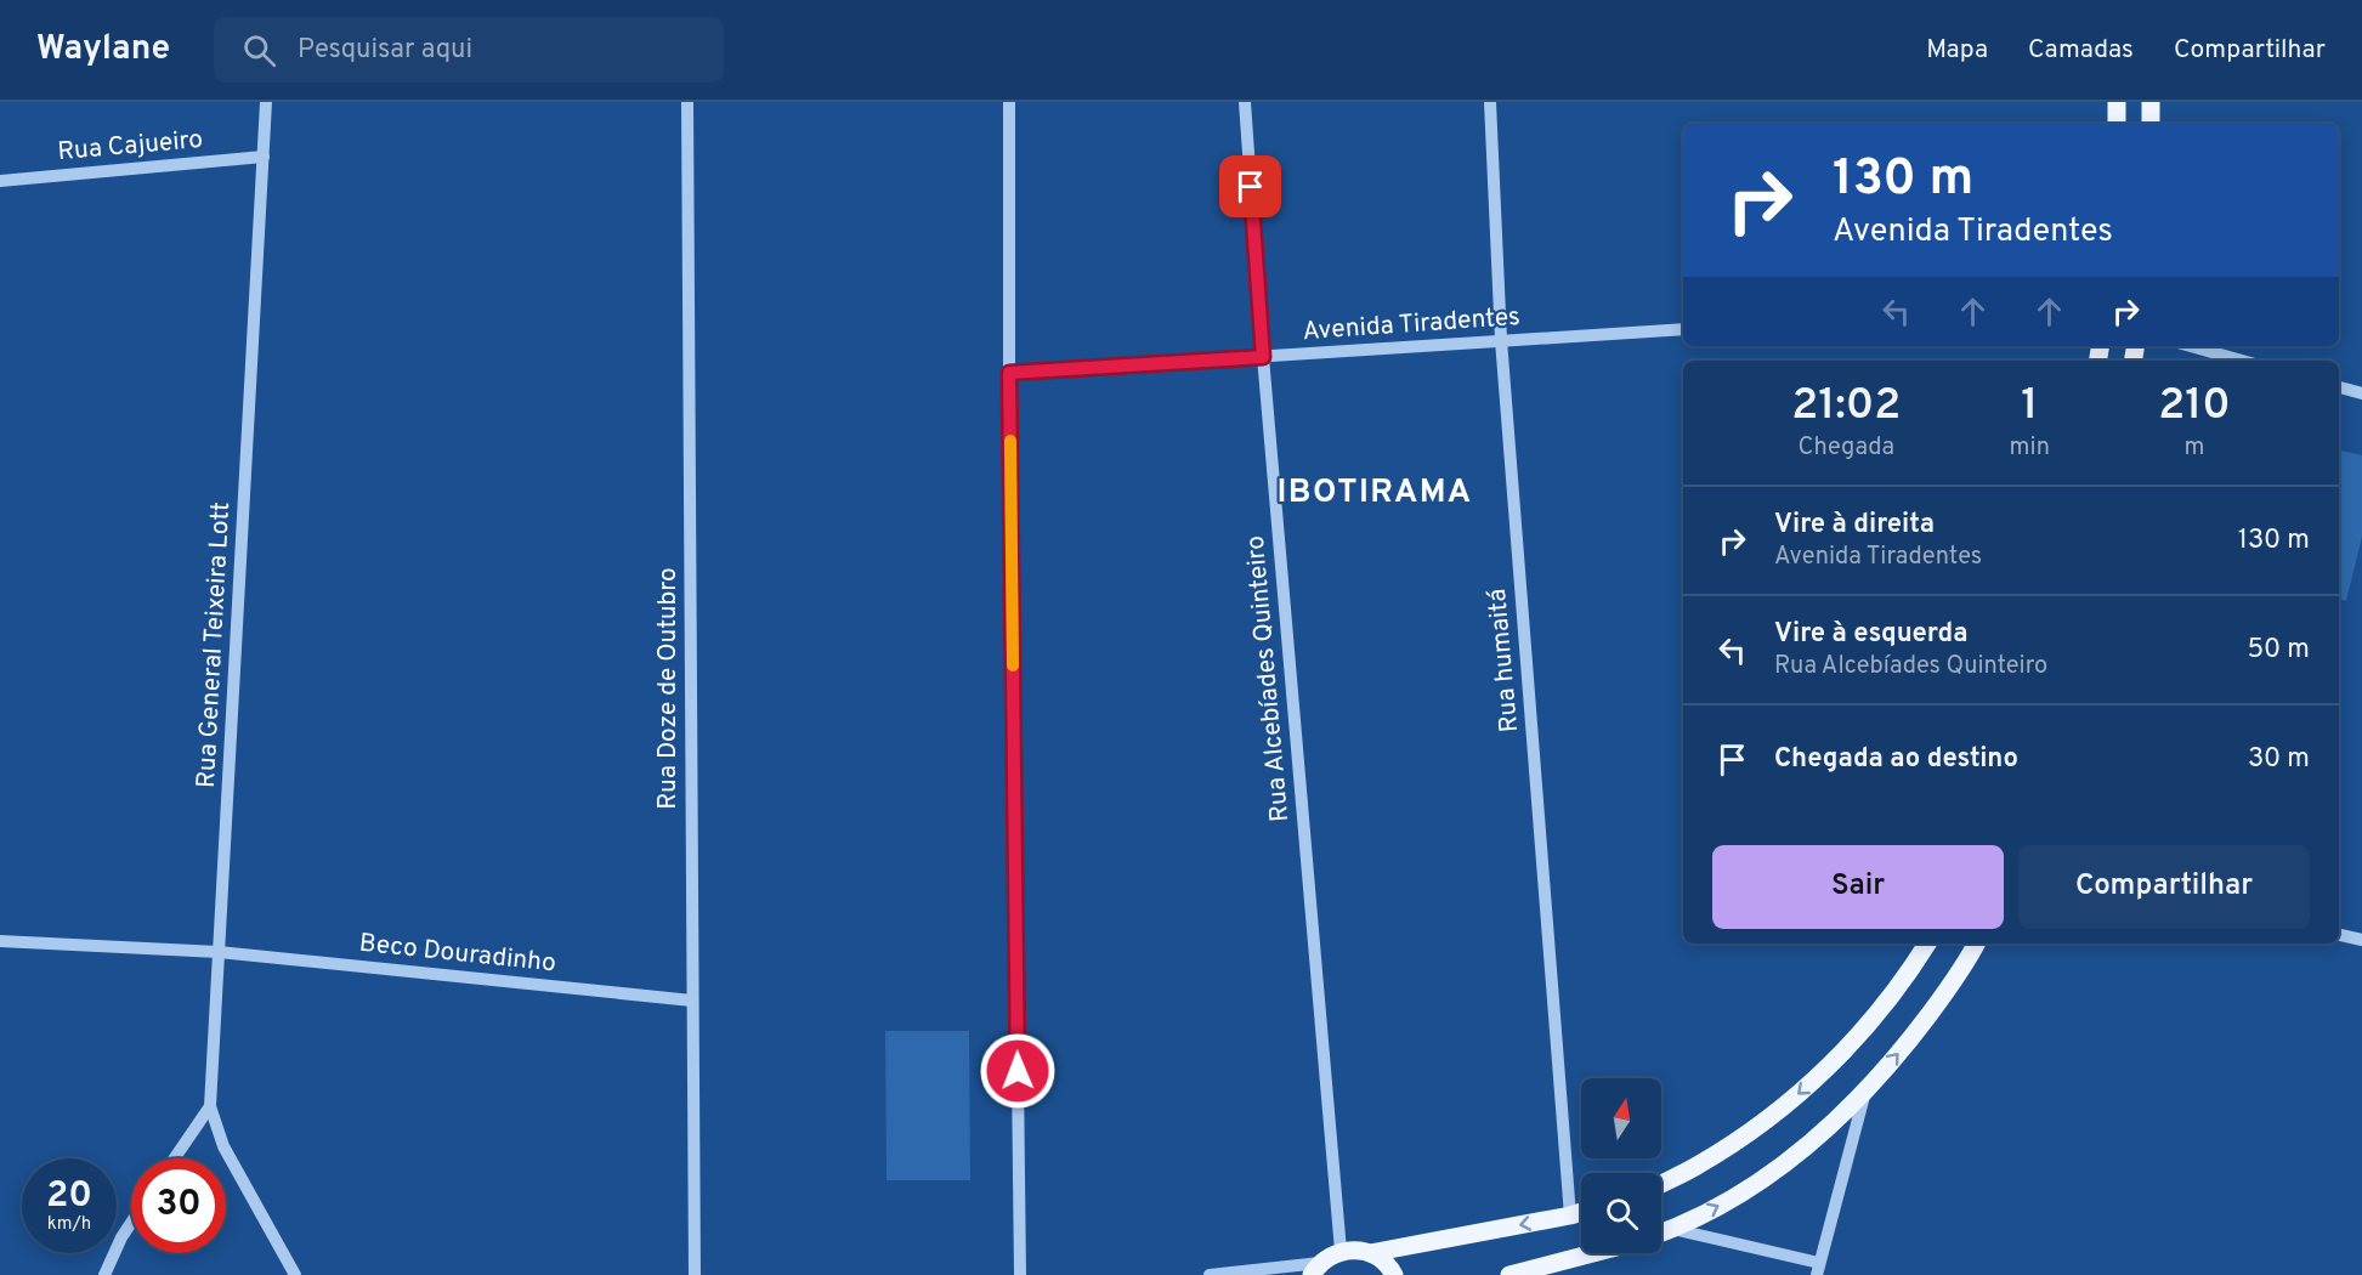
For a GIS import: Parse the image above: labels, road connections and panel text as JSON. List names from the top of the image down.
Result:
{
  "streets": {
    "street": [
      "Rua Cajueiro",
      "Avenida Tiradentes",
      "Rua General Teixeira Lott",
      "Rua humaitá",
      "Rua Alcebíades Quinteiro",
      "Rua Doze de Outubro",
      "Beco Douradinho"
    ]
  },
  "crossings": [
    ["Rua Cajueiro", "Rua General Teixeira Lott"],
    ["Avenida Tiradentes", "Rua humaitá"],
    ["Avenida Tiradentes", "Rua Alcebíades Quinteiro"],
    ["Rua General Teixeira Lott", "Beco Douradinho"],
    ["Rua Doze de Outubro", "Beco Douradinho"]
  ],
  "districts": ["IBOTIRAMA"],
  "north": "top",
  "page": {
    "header": "Waylane",
    "search": "Pesquisar aqui",
    "nav": ["Mapa", "Camadas", "Compartilhar"],
    "turn": ["130 m", "Avenida Tiradentes"],
    "eta": [
      "21:02",
      "Chegada",
      "1",
      "min",
      "210",
      "m"
    ],
    "list": [
      {
        "name": "Vire à direita",
        "note": "Avenida Tiradentes",
        "value": "130 m"
      },
      {
        "name": "Vire à esquerda",
        "note": "Rua Alcebíades Quinteiro",
        "value": "50 m"
      },
      {
        "name": "Chegada ao destino",
        "value": "30 m"
      }
    ],
    "buttons": ["Sair", "Compartilhar"],
    "speed": "20 km/h",
    "limit": "30"
  }
}
